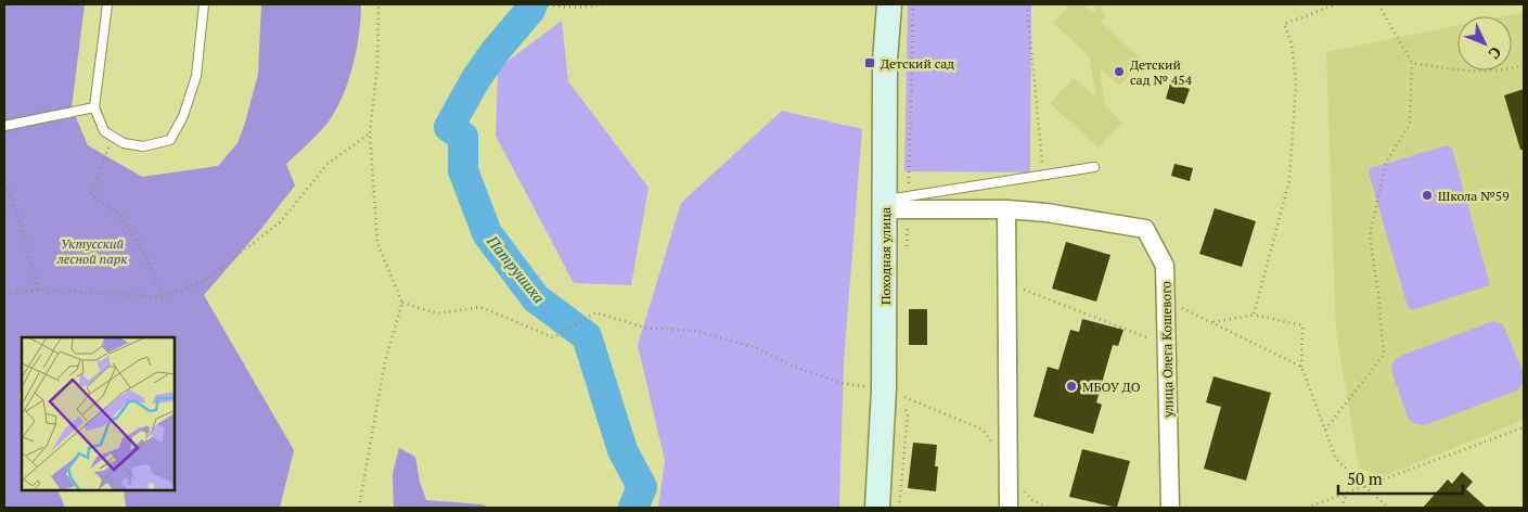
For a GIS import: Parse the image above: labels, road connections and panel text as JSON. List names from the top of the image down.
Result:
{
  "streets": {
    "main road": ["Походная улица"],
    "street": ["улица Олега Кошевого"]
  },
  "crossings": [
    ["Походная улица", "улица Олега Кошевого"]
  ],
  "water": ["Патрушиха"],
  "parks": ["Уктусский лесной парк"],
  "places": {
    "transit": ["Детский сад"],
    "other": ["Детский сад № 454", "Школа №59", "МБОУ ДО"]
  },
  "scale_bar": "50 m",
  "north": "bottom right"
}
